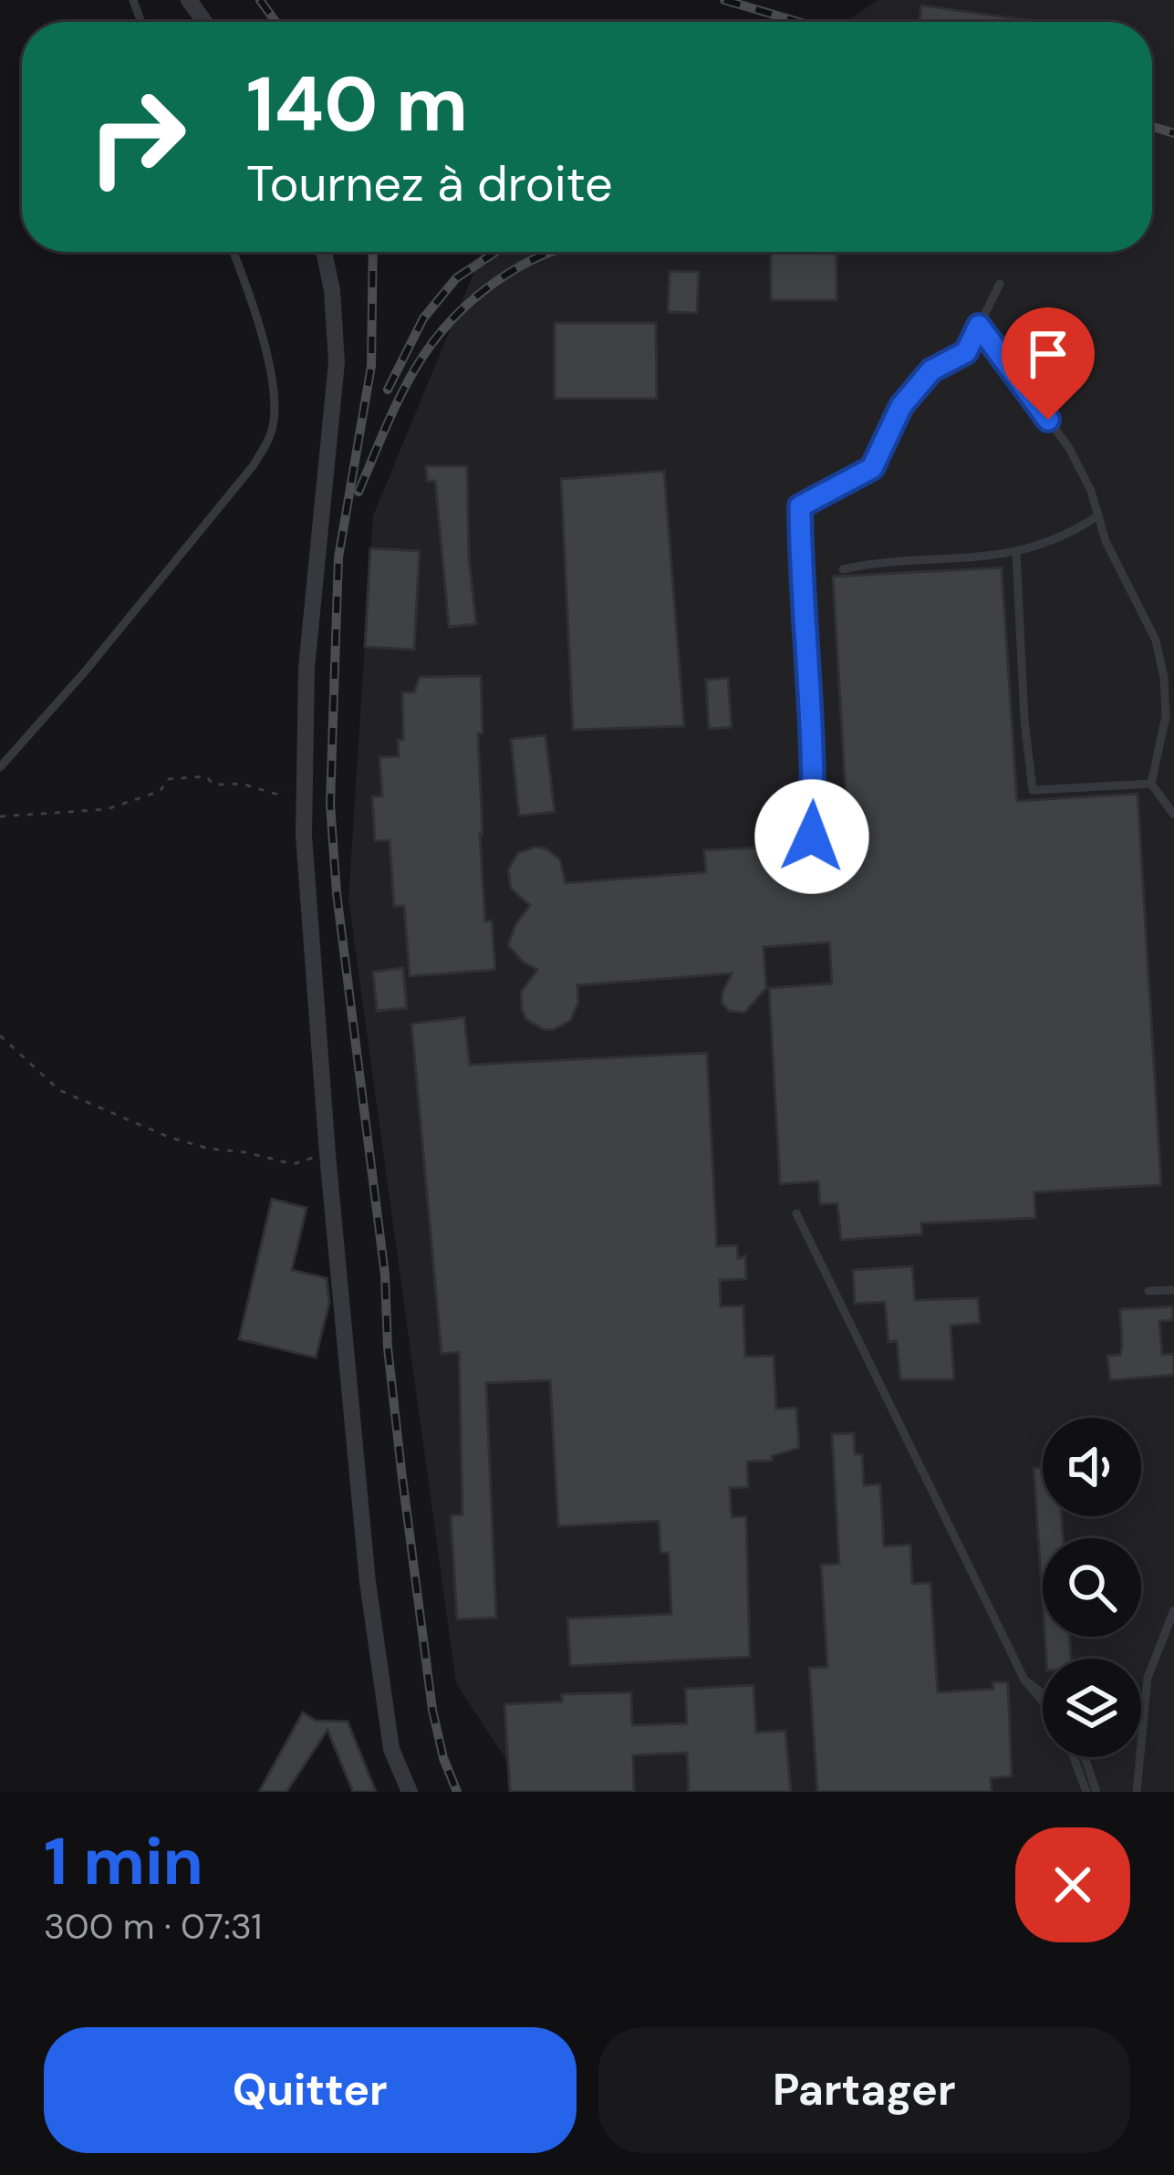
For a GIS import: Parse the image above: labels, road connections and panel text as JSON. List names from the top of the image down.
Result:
{
  "page": {
    "turn": ["140 m", "Tournez à droite"],
    "heading": ["1 min", "300 m · 07:31"],
    "buttons": ["Quitter", "Partager"]
  }
}
